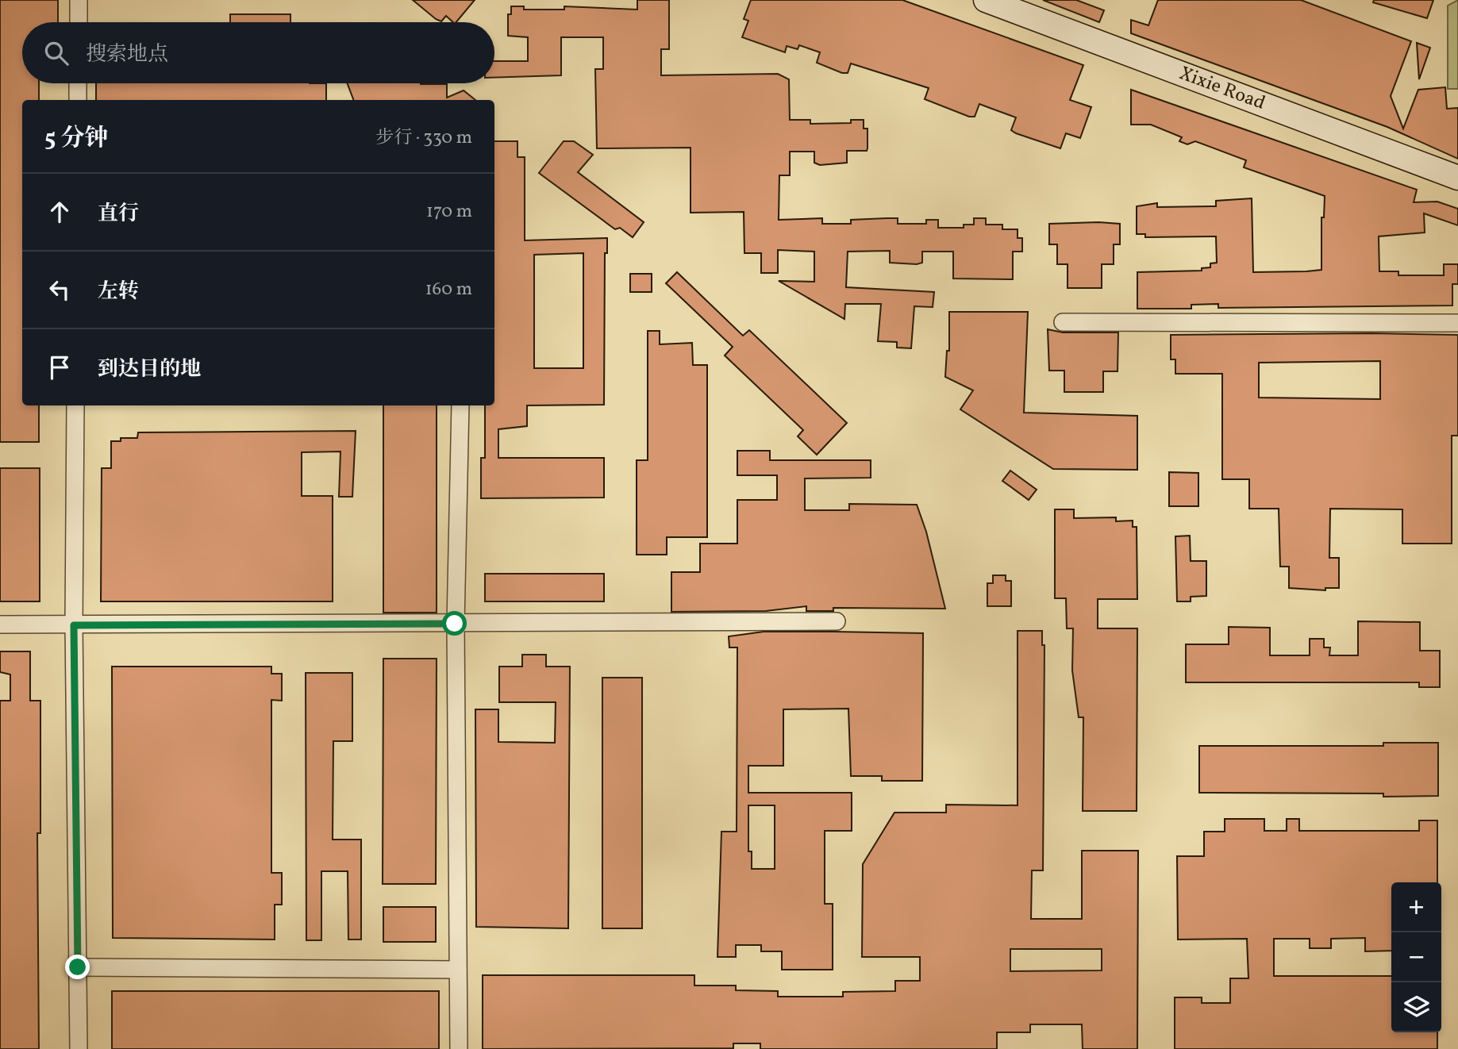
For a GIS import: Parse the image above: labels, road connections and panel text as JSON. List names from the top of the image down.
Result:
{
  "streets": {
    "street": ["Xixie Road"]
  },
  "page": {
    "search": "搜索地点",
    "heading": ["5 分钟", "步行 · 330 m"],
    "list": [
      ["直行", "170 m"],
      ["左转", "160 m"],
      "到达目的地"
    ],
    "map_buttons": ["+", "−"]
  }
}
